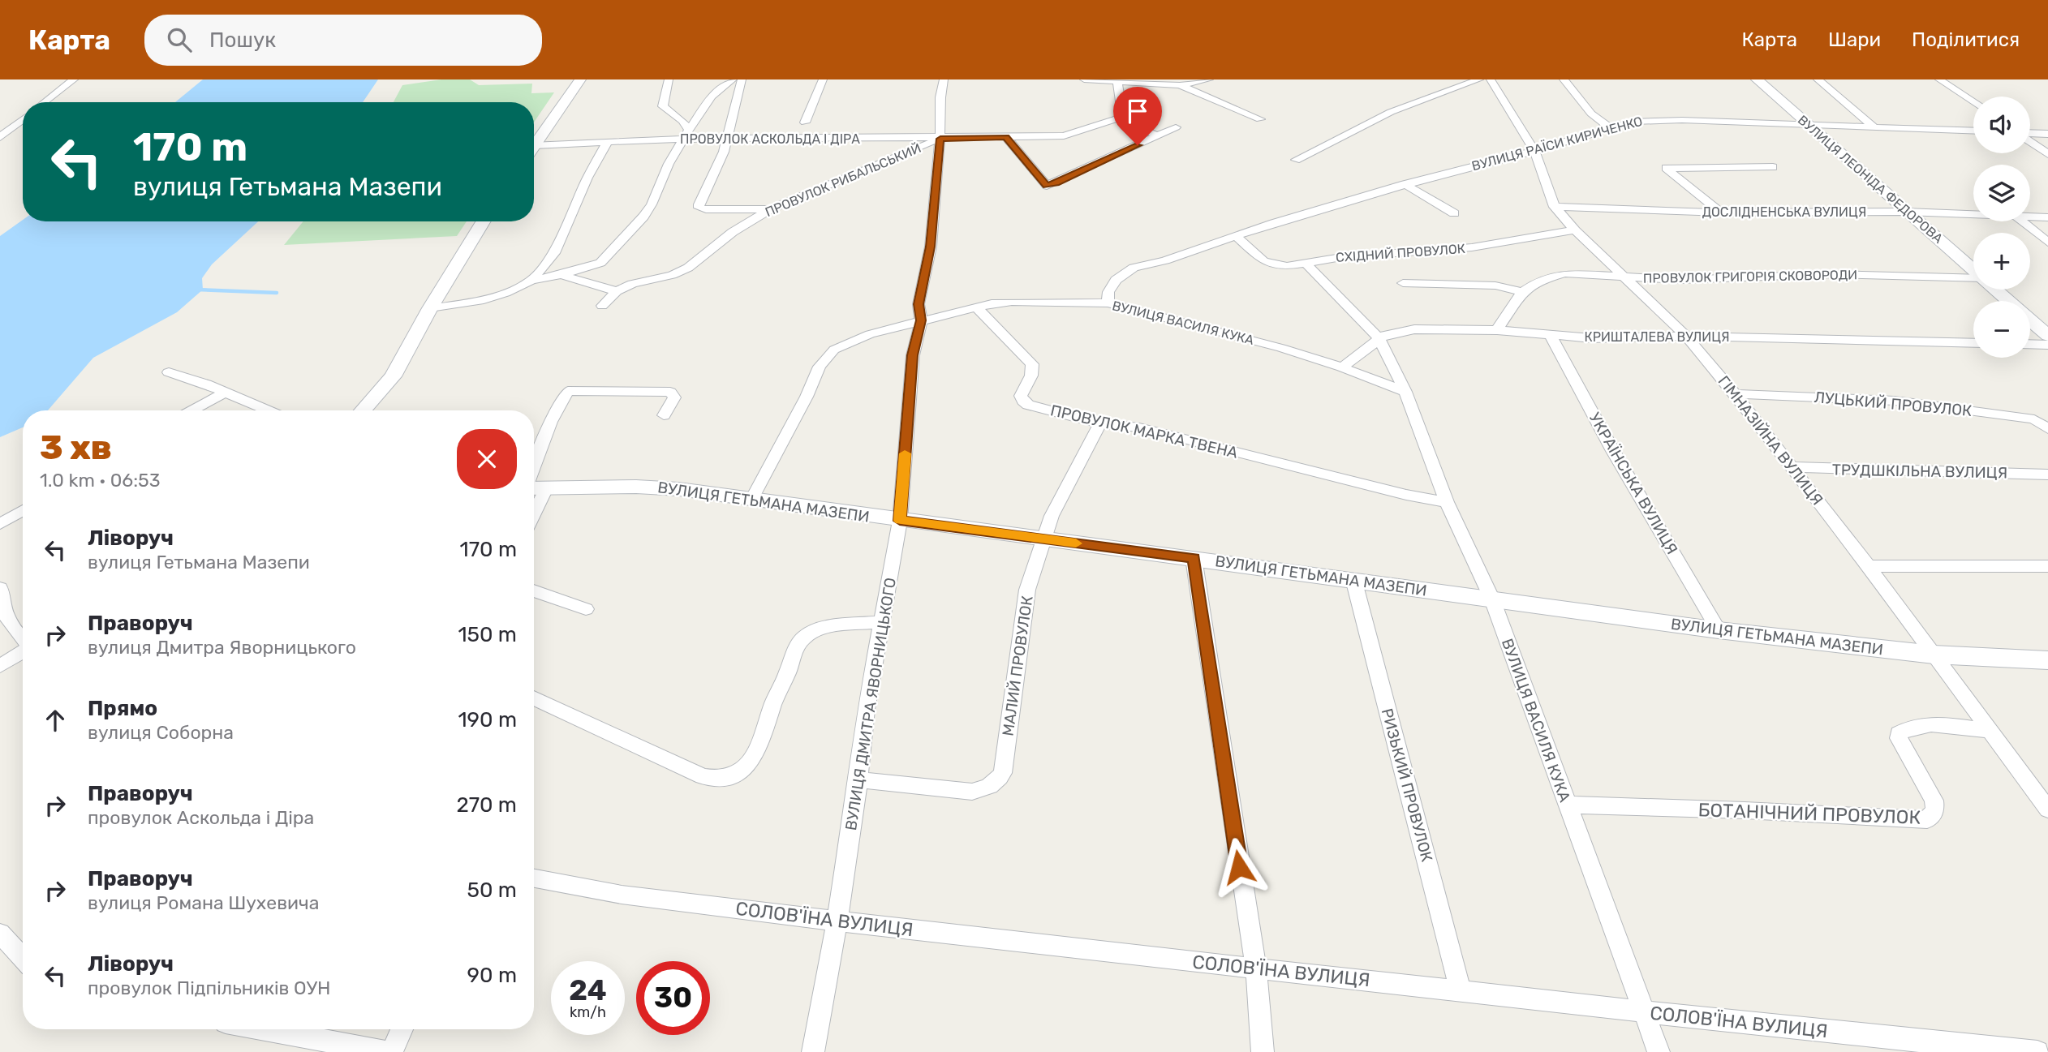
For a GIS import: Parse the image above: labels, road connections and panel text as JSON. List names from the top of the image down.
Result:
{
  "streets": {
    "street": [
      "ПРОВУЛОК АСКОЛЬДА І ДІРА",
      "ВУЛИЦЯ РАЇСИ КИРИЧЕНКО",
      "ВУЛИЦЯ ЛЕОНІДА ФЕДОРОВА",
      "ПРОВУЛОК РИБАЛЬСЬКИЙ",
      "ДОСЛІДНЕНСЬКА ВУЛИЦЯ",
      "СХІДНИЙ ПРОВУЛОК",
      "ПРОВУЛОК ГРИГОРІЯ СКОВОРОДИ",
      "ВУЛИЦЯ ВАСИЛЯ КУКА",
      "КРИШТАЛЕВА ВУЛИЦЯ",
      "ЛУЦЬКИЙ ПРОВУЛОК",
      "ПРОВУЛОК МАРКА ТВЕНА",
      "ГІМНАЗІЙНА ВУЛИЦЯ",
      "ТРУДШКІЛЬНА ВУЛИЦЯ",
      "УКРАЇНСЬКА ВУЛИЦЯ",
      "ВУЛИЦЯ ГЕТЬМАНА МАЗЕПИ",
      "МАЛИЙ ПРОВУЛОК",
      "ВУЛИЦЯ ДМИТРА ЯВОРНИЦЬКОГО",
      "РИЗЬКИЙ ПРОВУЛОК",
      "БОТАНІЧНИЙ ПРОВУЛОК",
      "СОЛОВ'ЇНА ВУЛИЦЯ"
    ]
  },
  "crossings": [
    ["ПРОВУЛОК АСКОЛЬДА І ДІРА", "ПРОВУЛОК РИБАЛЬСЬКИЙ"],
    ["ПРОВУЛОК АСКОЛЬДА І ДІРА", "ВУЛИЦЯ ДМИТРА ЯВОРНИЦЬКОГО"],
    ["ВУЛИЦЯ РАЇСИ КИРИЧЕНКО", "ВУЛИЦЯ ЛЕОНІДА ФЕДОРОВА"],
    ["ВУЛИЦЯ РАЇСИ КИРИЧЕНКО", "СХІДНИЙ ПРОВУЛОК"],
    ["ВУЛИЦЯ РАЇСИ КИРИЧЕНКО", "ВУЛИЦЯ ВАСИЛЯ КУКА"],
    ["ВУЛИЦЯ РАЇСИ КИРИЧЕНКО", "ГІМНАЗІЙНА ВУЛИЦЯ"],
    ["ВУЛИЦЯ ЛЕОНІДА ФЕДОРОВА", "ДОСЛІДНЕНСЬКА ВУЛИЦЯ"],
    ["ПРОВУЛОК РИБАЛЬСЬКИЙ", "ВУЛИЦЯ ДМИТРА ЯВОРНИЦЬКОГО"],
    ["ДОСЛІДНЕНСЬКА ВУЛИЦЯ", "ГІМНАЗІЙНА ВУЛИЦЯ"],
    ["СХІДНИЙ ПРОВУЛОК", "ВУЛИЦЯ ВАСИЛЯ КУКА"],
    ["СХІДНИЙ ПРОВУЛОК", "ГІМНАЗІЙНА ВУЛИЦЯ"],
    ["ПРОВУЛОК ГРИГОРІЯ СКОВОРОДИ", "КРИШТАЛЕВА ВУЛИЦЯ"],
    ["ПРОВУЛОК ГРИГОРІЯ СКОВОРОДИ", "ГІМНАЗІЙНА ВУЛИЦЯ"],
    ["ВУЛИЦЯ ВАСИЛЯ КУКА", "КРИШТАЛЕВА ВУЛИЦЯ"],
    ["ВУЛИЦЯ ВАСИЛЯ КУКА", "ПРОВУЛОК МАРКА ТВЕНА"],
    ["ВУЛИЦЯ ВАСИЛЯ КУКА", "ВУЛИЦЯ ГЕТЬМАНА МАЗЕПИ"],
    ["ВУЛИЦЯ ВАСИЛЯ КУКА", "ВУЛИЦЯ ДМИТРА ЯВОРНИЦЬКОГО"],
    ["ВУЛИЦЯ ВАСИЛЯ КУКА", "БОТАНІЧНИЙ ПРОВУЛОК"],
    ["ВУЛИЦЯ ВАСИЛЯ КУКА", "СОЛОВ'ЇНА ВУЛИЦЯ"],
    ["КРИШТАЛЕВА ВУЛИЦЯ", "ГІМНАЗІЙНА ВУЛИЦЯ"],
    ["КРИШТАЛЕВА ВУЛИЦЯ", "УКРАЇНСЬКА ВУЛИЦЯ"],
    ["ЛУЦЬКИЙ ПРОВУЛОК", "ГІМНАЗІЙНА ВУЛИЦЯ"],
    ["ПРОВУЛОК МАРКА ТВЕНА", "МАЛИЙ ПРОВУЛОК"],
    ["ГІМНАЗІЙНА ВУЛИЦЯ", "ТРУДШКІЛЬНА ВУЛИЦЯ"],
    ["ГІМНАЗІЙНА ВУЛИЦЯ", "ВУЛИЦЯ ГЕТЬМАНА МАЗЕПИ"],
    ["ГІМНАЗІЙНА ВУЛИЦЯ", "БОТАНІЧНИЙ ПРОВУЛОК"],
    ["УКРАЇНСЬКА ВУЛИЦЯ", "ВУЛИЦЯ ГЕТЬМАНА МАЗЕПИ"],
    ["ВУЛИЦЯ ГЕТЬМАНА МАЗЕПИ", "МАЛИЙ ПРОВУЛОК"],
    ["ВУЛИЦЯ ГЕТЬМАНА МАЗЕПИ", "ВУЛИЦЯ ДМИТРА ЯВОРНИЦЬКОГО"],
    ["ВУЛИЦЯ ГЕТЬМАНА МАЗЕПИ", "РИЗЬКИЙ ПРОВУЛОК"],
    ["МАЛИЙ ПРОВУЛОК", "ВУЛИЦЯ ДМИТРА ЯВОРНИЦЬКОГО"],
    ["ВУЛИЦЯ ДМИТРА ЯВОРНИЦЬКОГО", "СОЛОВ'ЇНА ВУЛИЦЯ"],
    ["РИЗЬКИЙ ПРОВУЛОК", "СОЛОВ'ЇНА ВУЛИЦЯ"]
  ],
  "page": {
    "header": "Карта",
    "search": "Пошук",
    "nav": ["Карта", "Шари", "Поділитися"],
    "map_buttons": ["+", "−"],
    "turn": ["170 m", "вулиця Гетьмана Мазепи"],
    "heading": ["3 хв", "1.0 km · 06:53"],
    "list": [
      {
        "name": "Ліворуч",
        "note": "вулиця Гетьмана Мазепи",
        "value": "170 m"
      },
      {
        "name": "Праворуч",
        "note": "вулиця Дмитра Яворницького",
        "value": "150 m"
      },
      {
        "name": "Прямо",
        "note": "вулиця Соборна",
        "value": "190 m"
      },
      {
        "name": "Праворуч",
        "note": "провулок Аскольда і Діра",
        "value": "270 m"
      },
      {
        "name": "Праворуч",
        "note": "вулиця Романа Шухевича",
        "value": "50 m"
      },
      {
        "name": "Ліворуч",
        "note": "провулок Підпільників ОУН",
        "value": "90 m"
      }
    ],
    "speed": "24 km/h",
    "limit": "30"
  }
}
